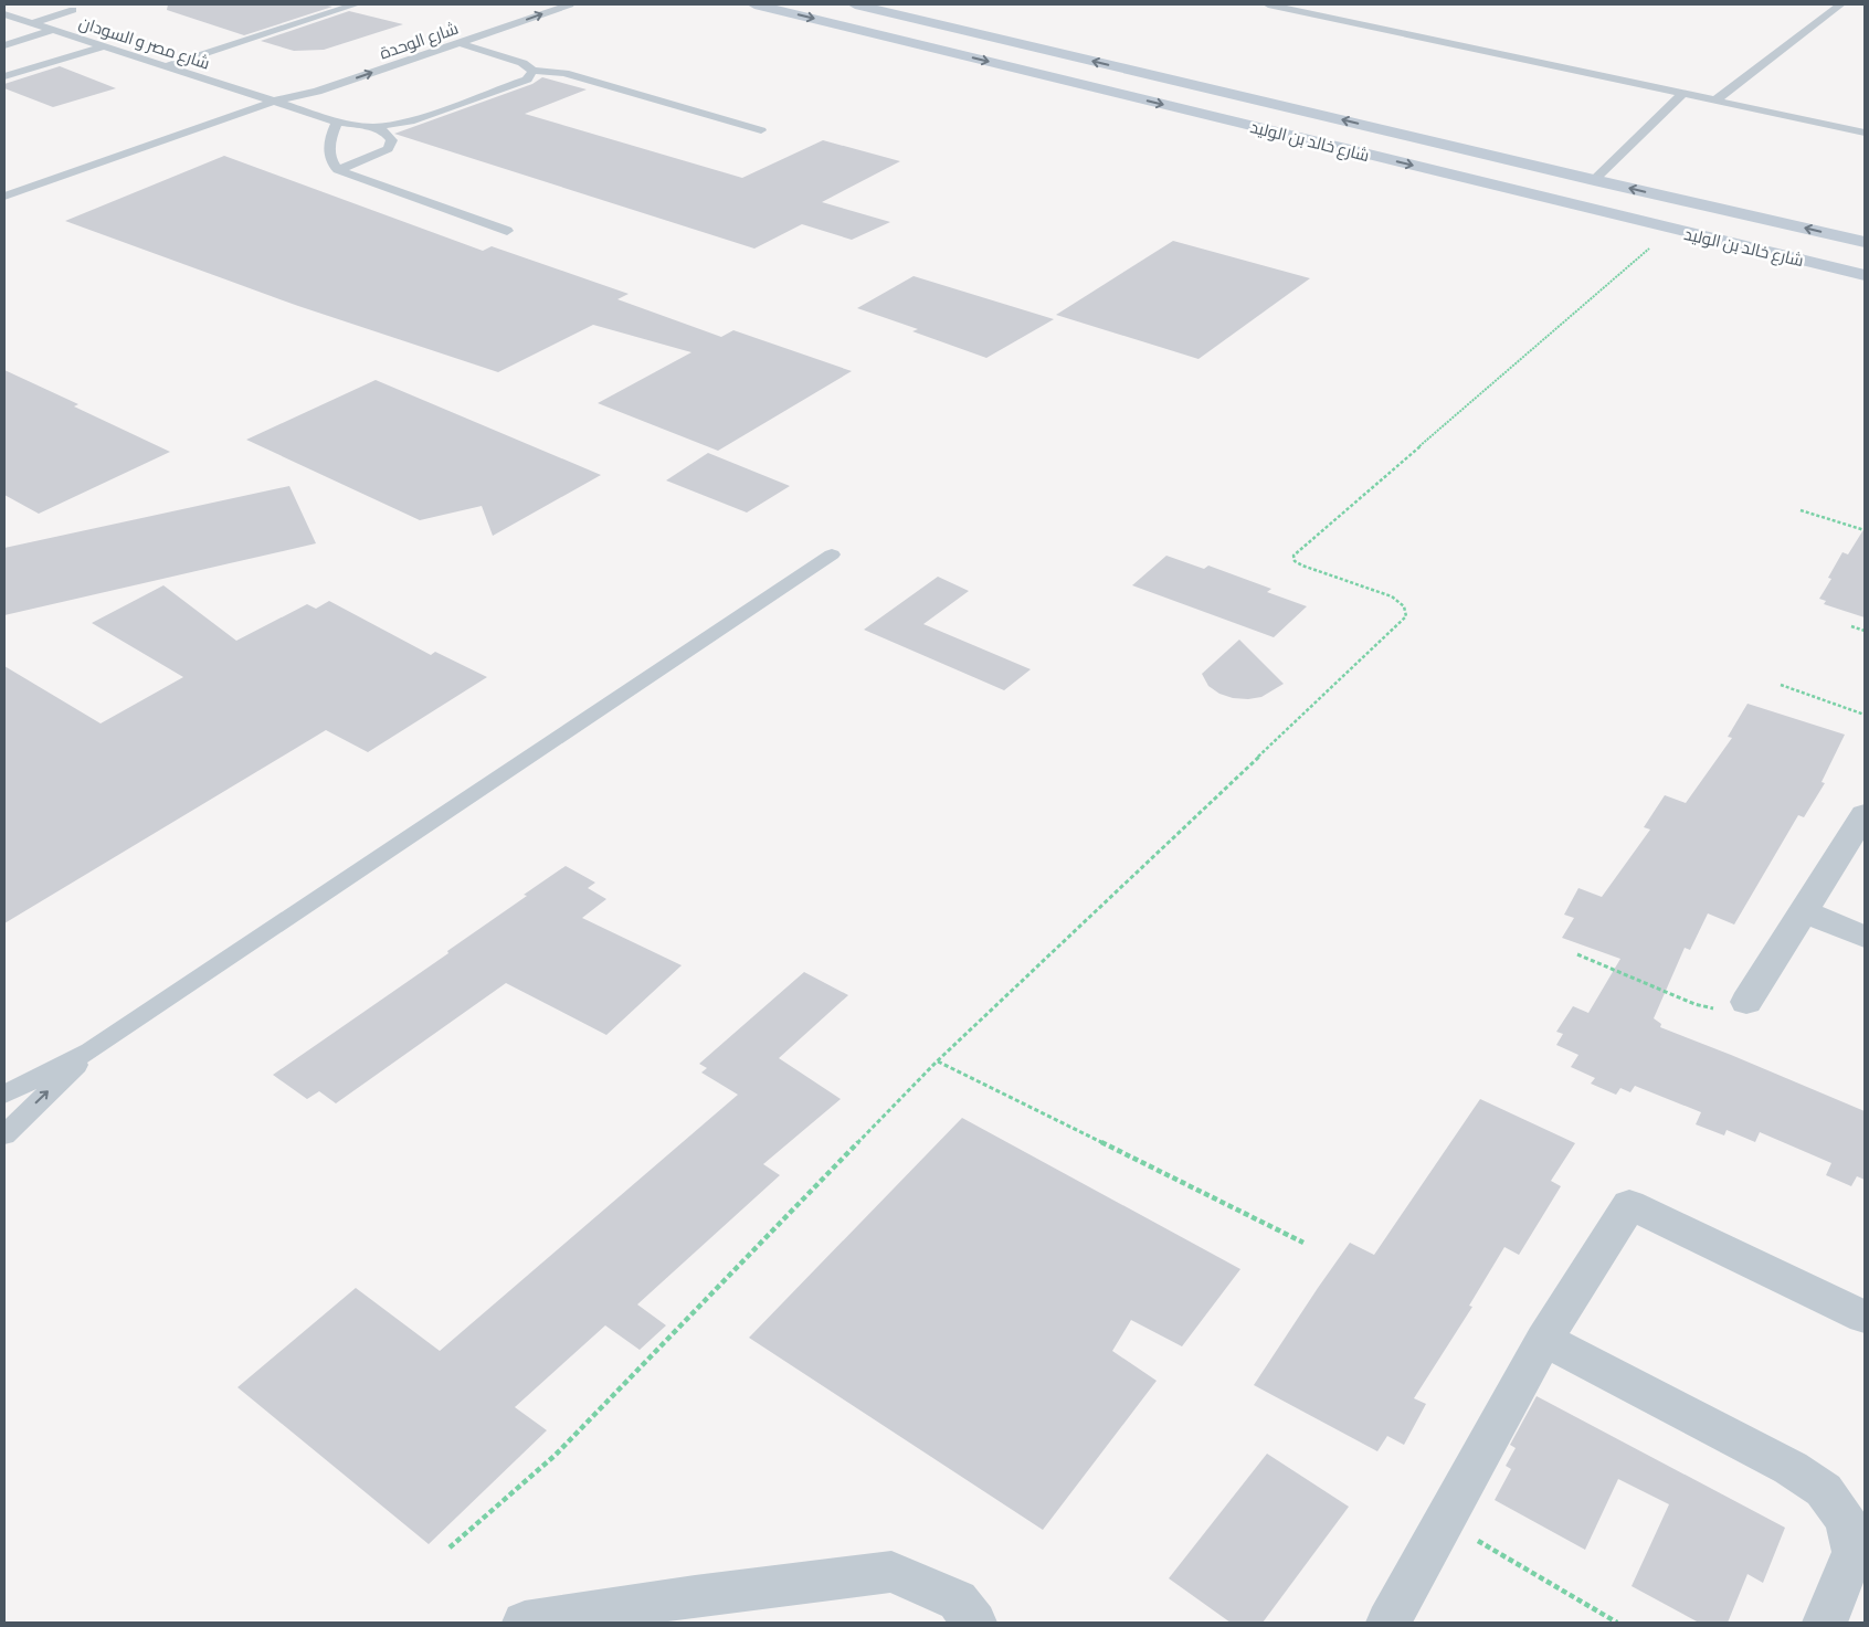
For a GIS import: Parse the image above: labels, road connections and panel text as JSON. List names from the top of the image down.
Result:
{
  "streets": {
    "main road": ["شارع خالد بن الوليد"],
    "lane": ["شارع الوحدة", "شارع مصر و السودان"]
  },
  "crossings": [
    ["شارع الوحدة", "شارع مصر و السودان"]
  ]
}
